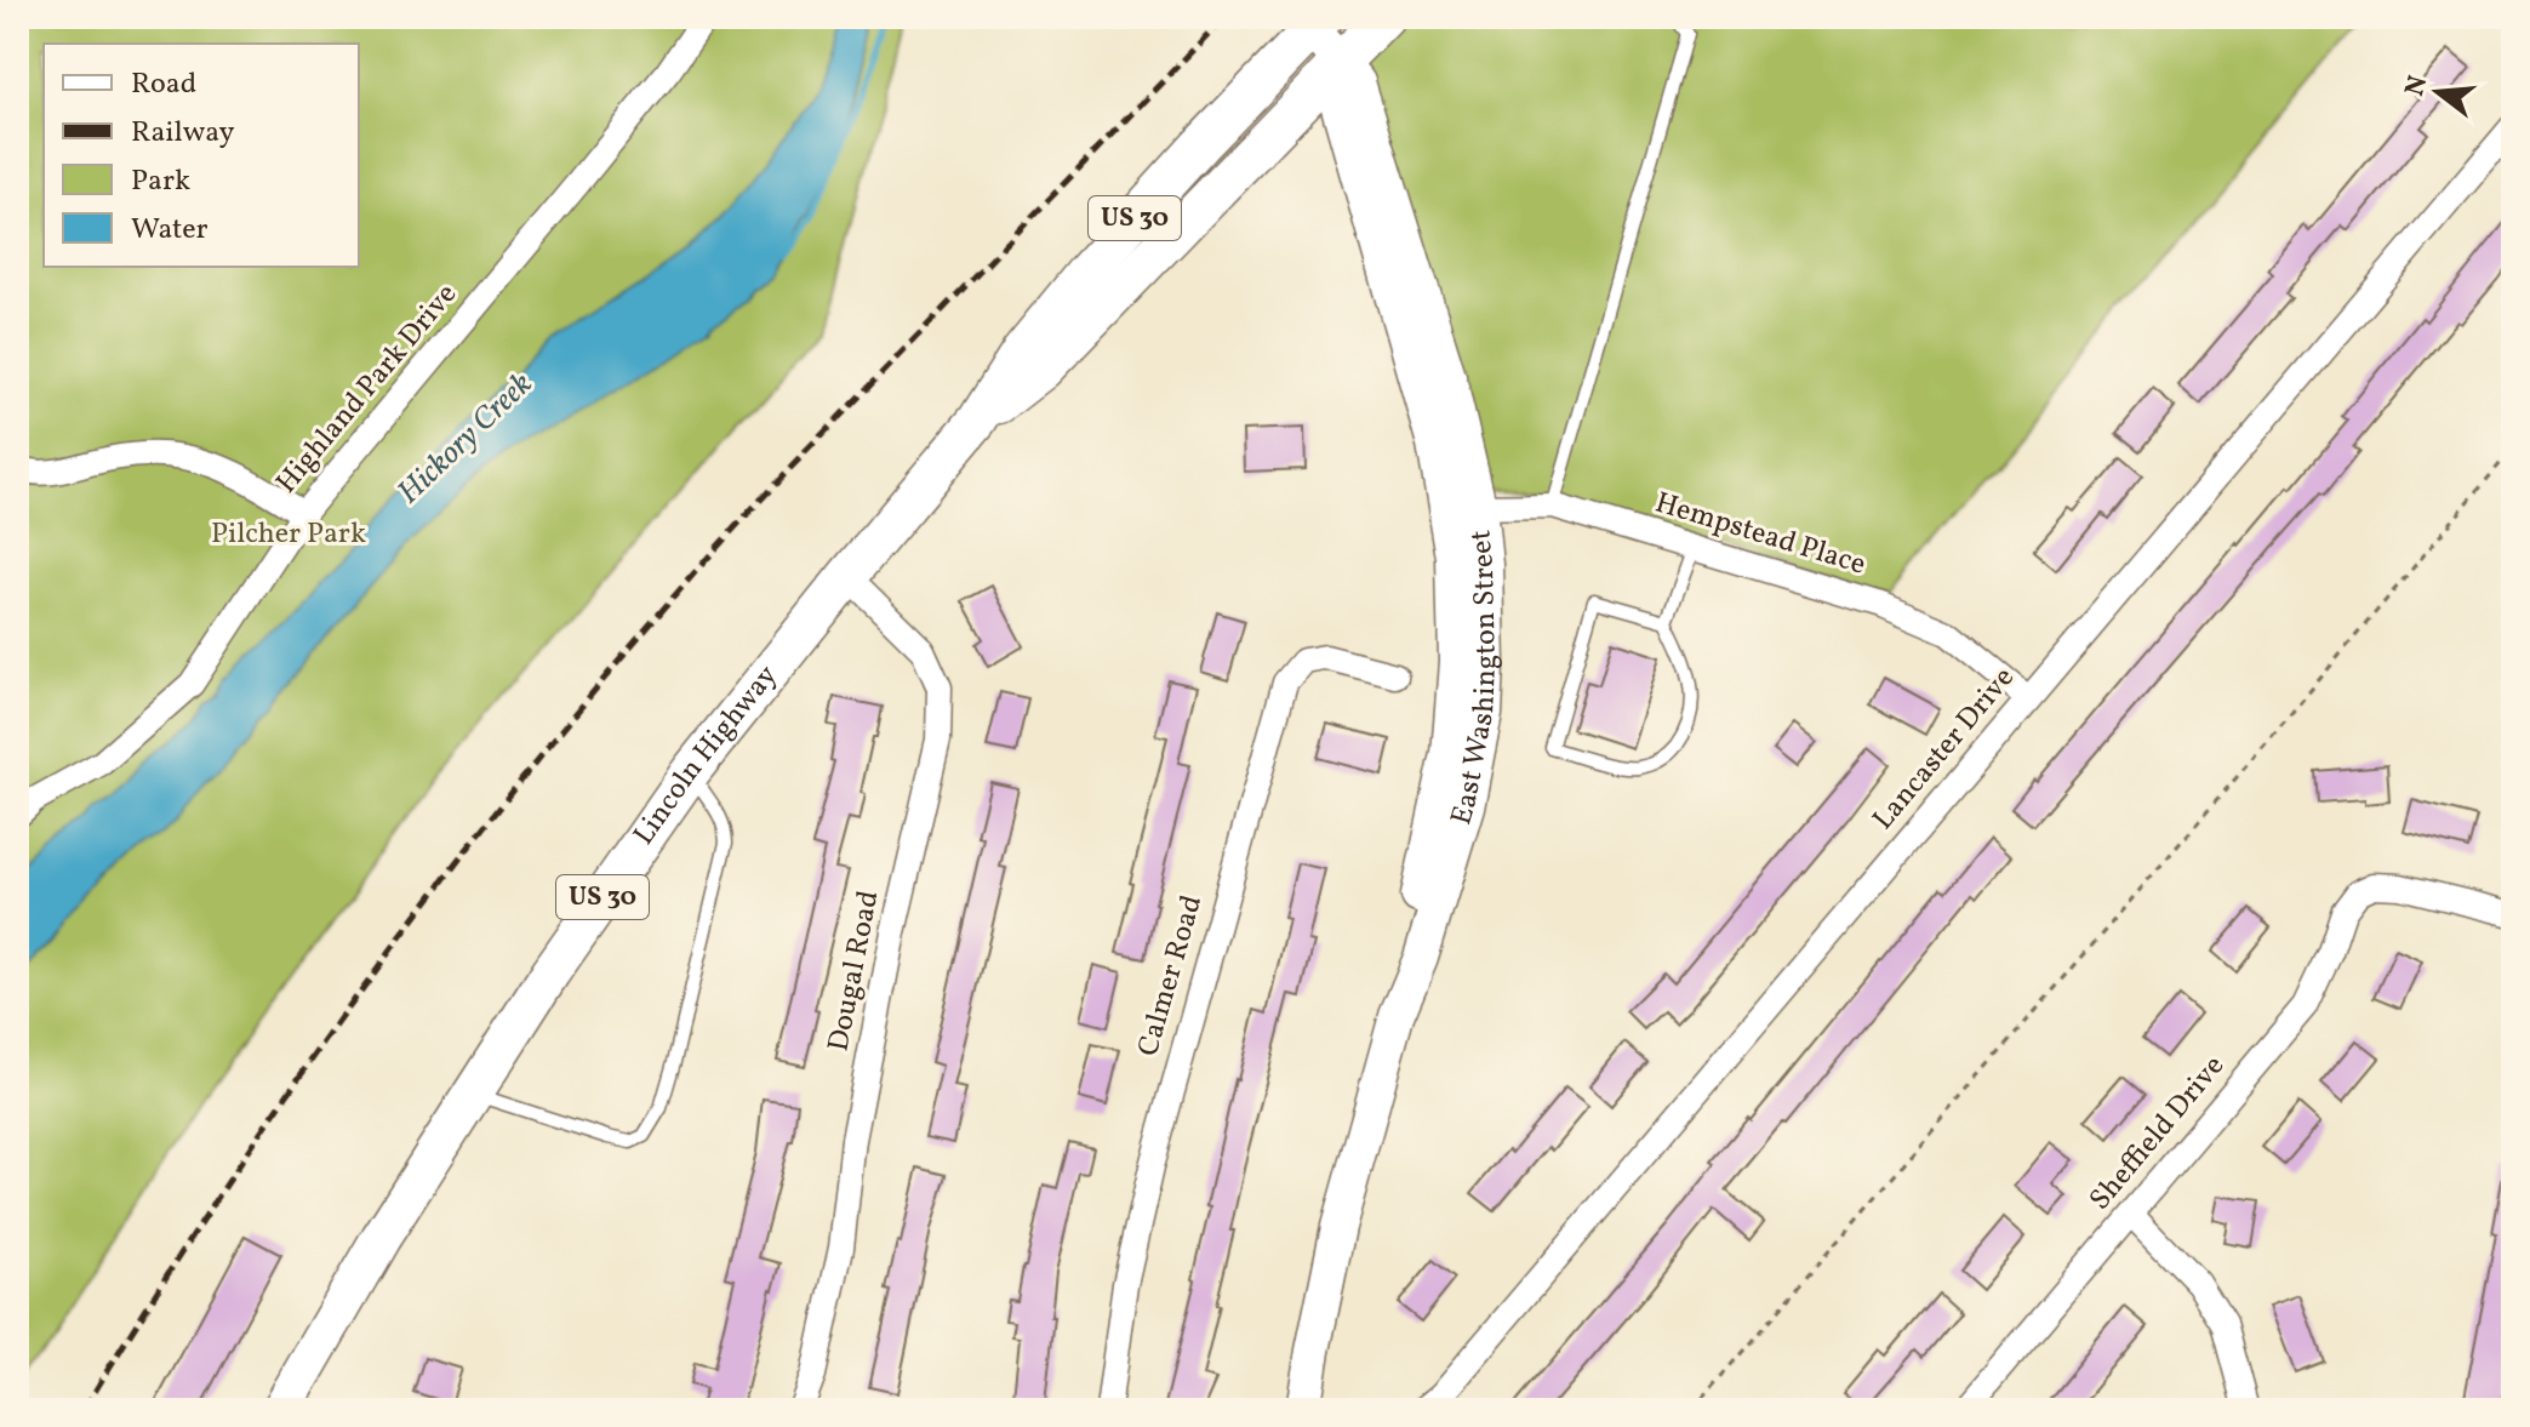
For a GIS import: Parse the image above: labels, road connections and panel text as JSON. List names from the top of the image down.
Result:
{
  "streets": {
    "main road": ["US 30", "Lincoln Highway"],
    "street": [
      "Highland Park Drive",
      "Hempstead Place",
      "East Washington Street",
      "Lancaster Drive",
      "Dougal Road",
      "Calmer Road",
      "Sheffield Drive"
    ]
  },
  "crossings": [
    ["Hempstead Place", "East Washington Street"],
    ["Hempstead Place", "Lancaster Drive"],
    ["East Washington Street", "Lincoln Highway"],
    ["Lincoln Highway", "Dougal Road"]
  ],
  "water": ["Hickory Creek"],
  "parks": ["Pilcher Park"],
  "legend": [
    "Road",
    "Railway",
    "Park",
    "Water"
  ],
  "north": "left"
}
